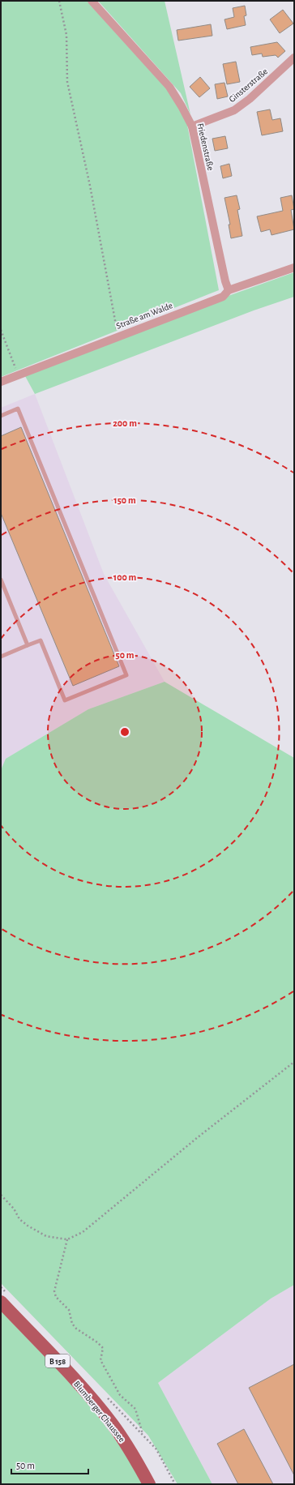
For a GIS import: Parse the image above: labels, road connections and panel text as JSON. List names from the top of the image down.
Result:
{
  "streets": {
    "main road": ["B 158", "Blumberger Chaussee"],
    "street": ["Ginsterstraße", "Friedenstraße", "Straße am Walde"]
  },
  "crossings": [
    ["Ginsterstraße", "Friedenstraße"],
    ["Friedenstraße", "Straße am Walde"]
  ],
  "scale_bar": "50 m",
  "rings": [
    "200 m",
    "150 m",
    "100 m",
    "50 m"
  ]
}
